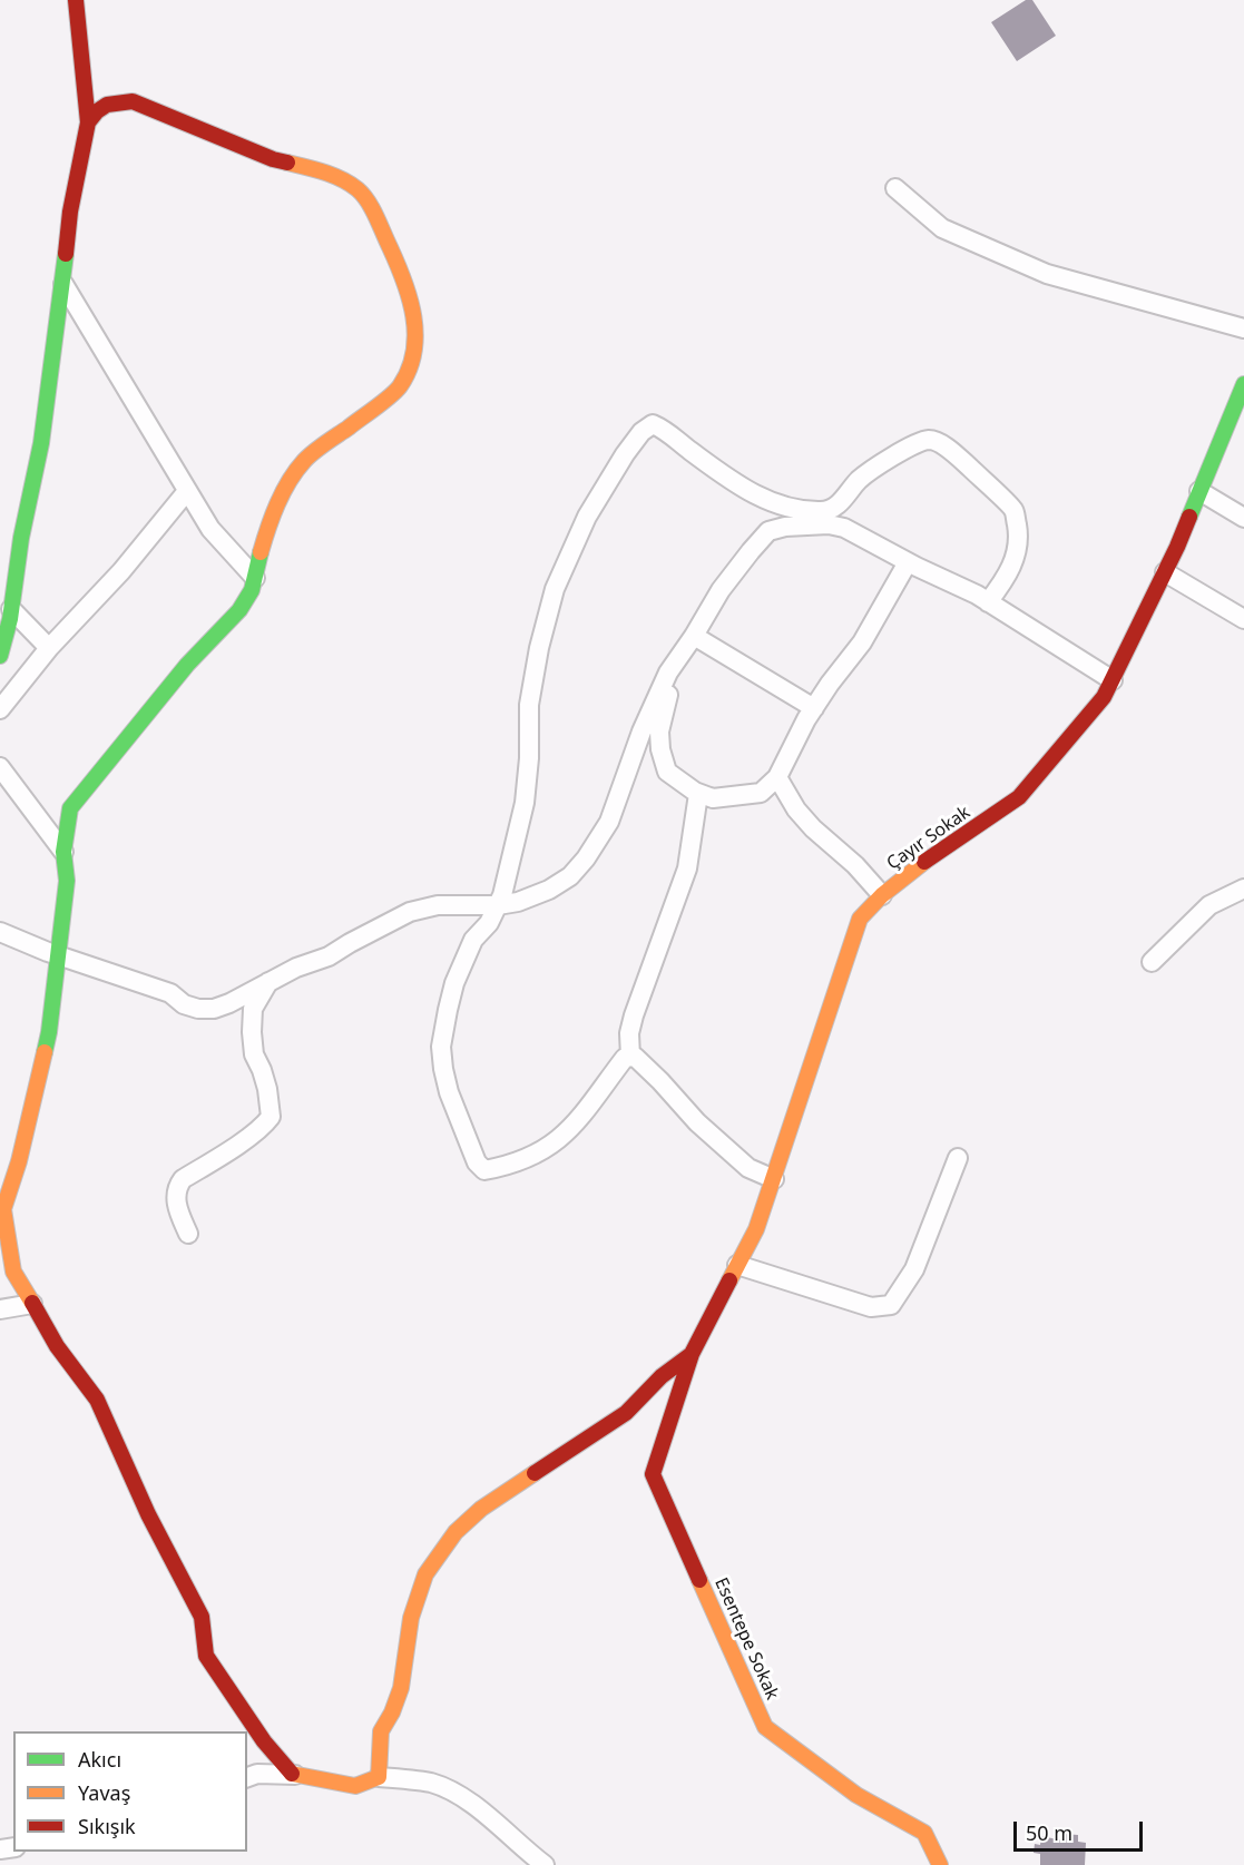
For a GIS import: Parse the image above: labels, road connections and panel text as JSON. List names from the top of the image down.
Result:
{
  "streets": {
    "street": ["Çayır Sokak", "Esentepe Sokak"]
  },
  "crossings": [
    ["Çayır Sokak", "Esentepe Sokak"]
  ],
  "legend": ["Akıcı", "Yavaş", "Sıkışık"],
  "scale_bar": "50 m"
}
